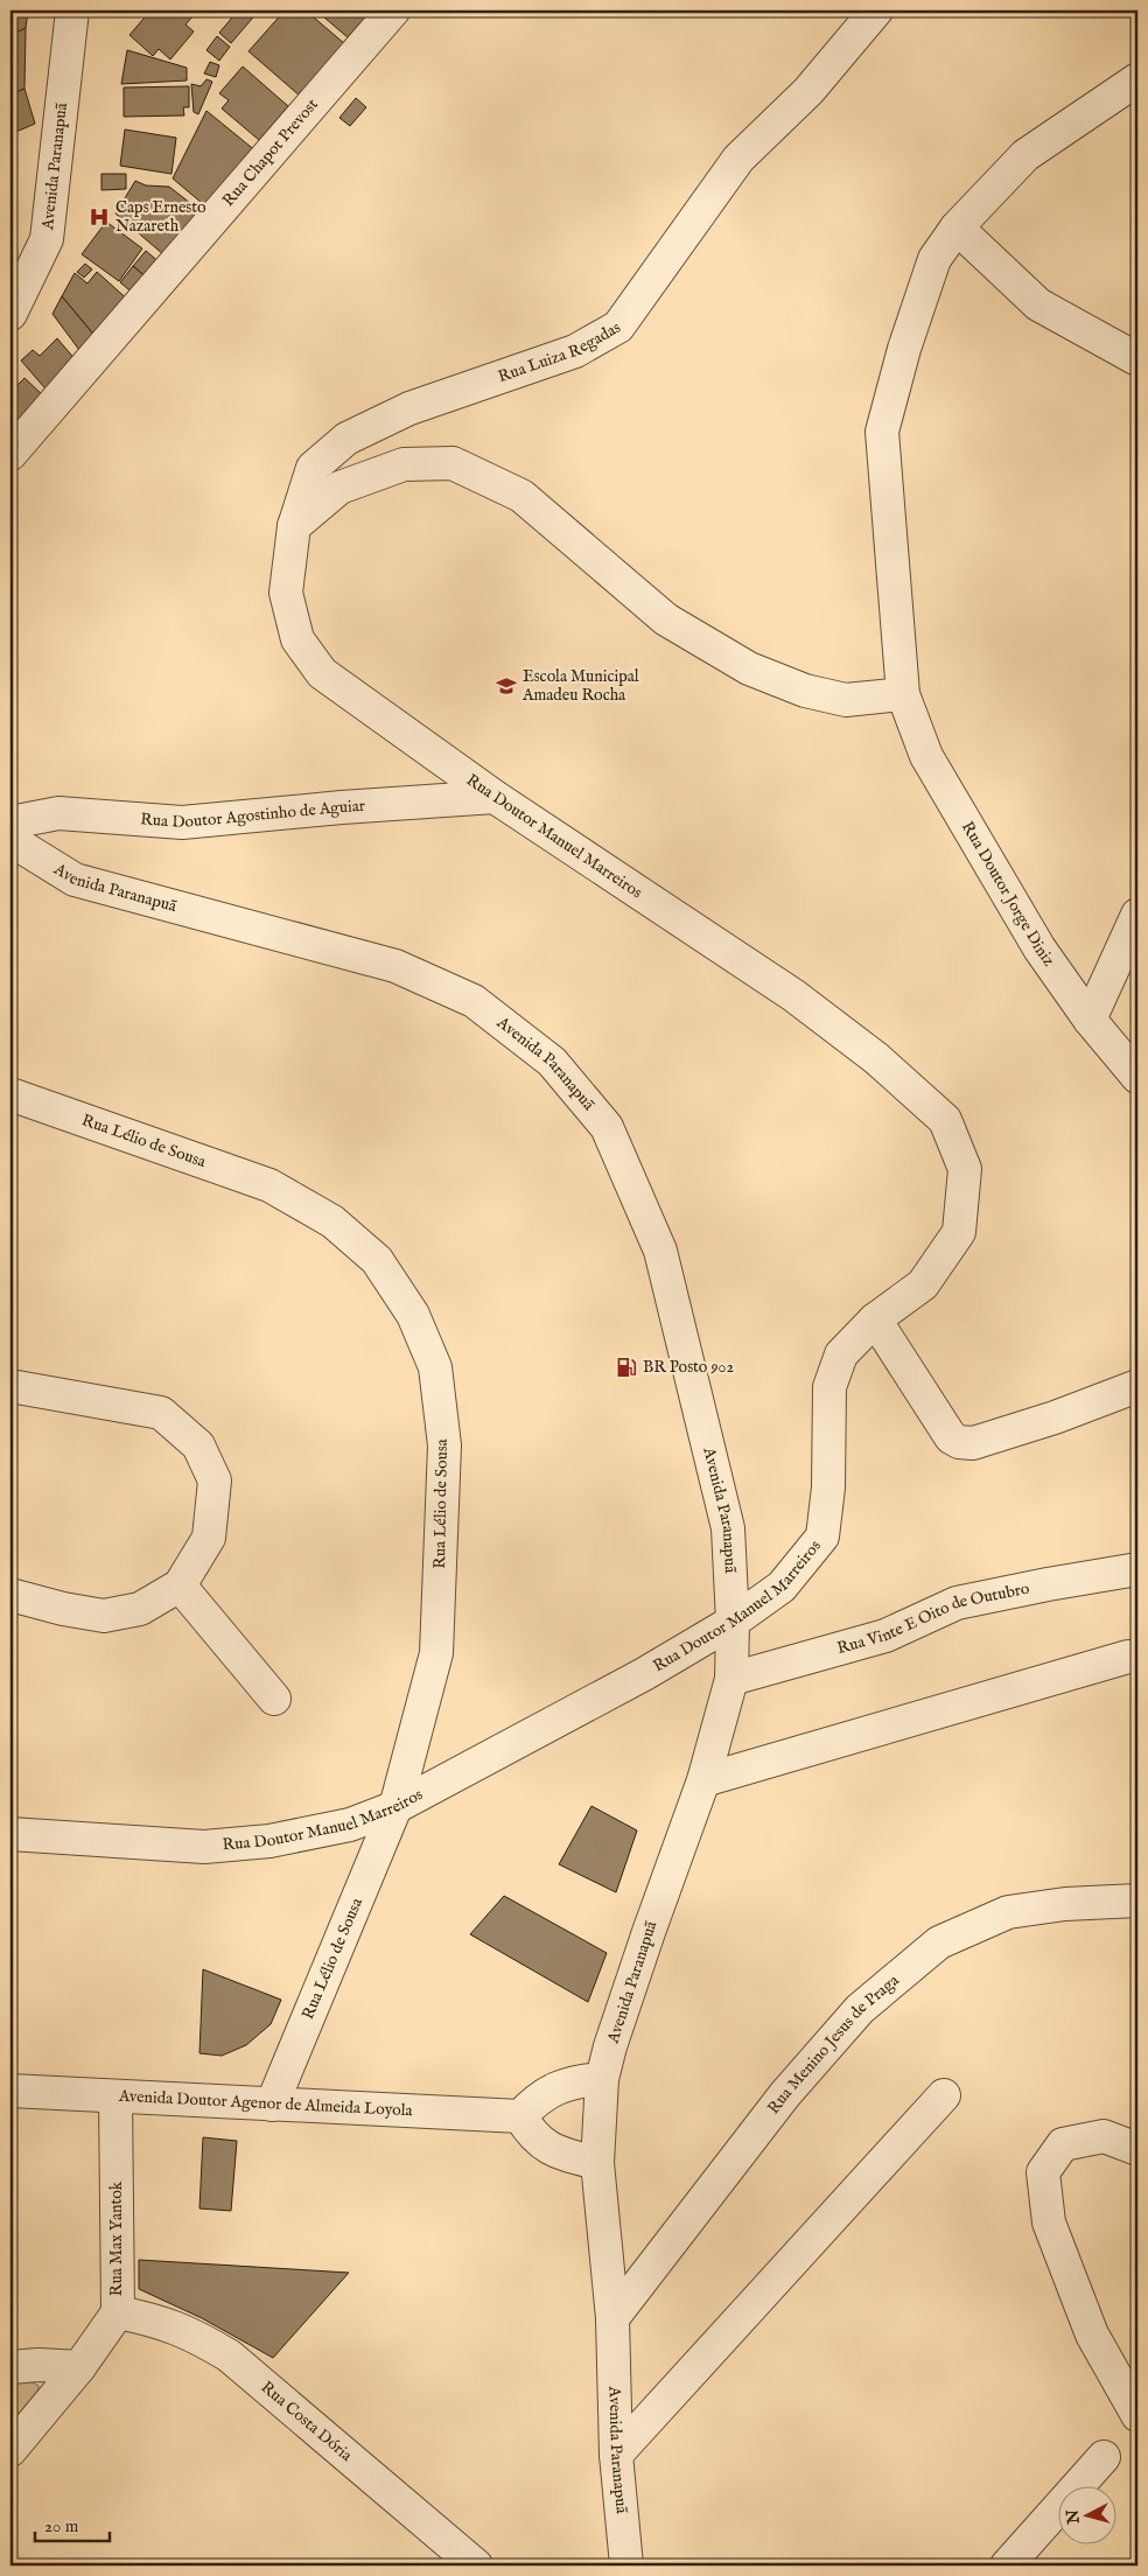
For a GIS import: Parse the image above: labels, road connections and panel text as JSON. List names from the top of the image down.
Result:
{
  "streets": {
    "street": [
      "Rua Chapot Prevost",
      "Avenida Paranapuã",
      "Rua Luiza Regadas",
      "Rua Doutor Agostinho de Aguiar",
      "Rua Doutor Manuel Marreiros",
      "Rua Doutor Jorge Diniz",
      "Rua Lélio de Sousa",
      "Rua Vinte E Oito de Outubro",
      "Rua Menino Jesus de Praga",
      "Avenida Doutor Agenor de Almeida Loyola",
      "Rua Max Yantok",
      "Rua Costa Dória"
    ]
  },
  "crossings": [
    ["Avenida Paranapuã", "Rua Doutor Manuel Marreiros"],
    ["Avenida Paranapuã", "Rua Vinte E Oito de Outubro"],
    ["Avenida Paranapuã", "Rua Menino Jesus de Praga"],
    ["Rua Luiza Regadas", "Rua Doutor Manuel Marreiros"],
    ["Rua Doutor Agostinho de Aguiar", "Rua Doutor Manuel Marreiros"],
    ["Rua Doutor Manuel Marreiros", "Rua Lélio de Sousa"],
    ["Rua Lélio de Sousa", "Avenida Doutor Agenor de Almeida Loyola"],
    ["Avenida Doutor Agenor de Almeida Loyola", "Rua Max Yantok"],
    ["Rua Max Yantok", "Rua Costa Dória"]
  ],
  "places": {
    "hospital": ["Caps Ernesto Nazareth"],
    "school or university": ["Escola Municipal Amadeu Rocha"],
    "fuel station": ["BR Posto 902"]
  },
  "scale_bar": "20 m",
  "north": "left"
}
